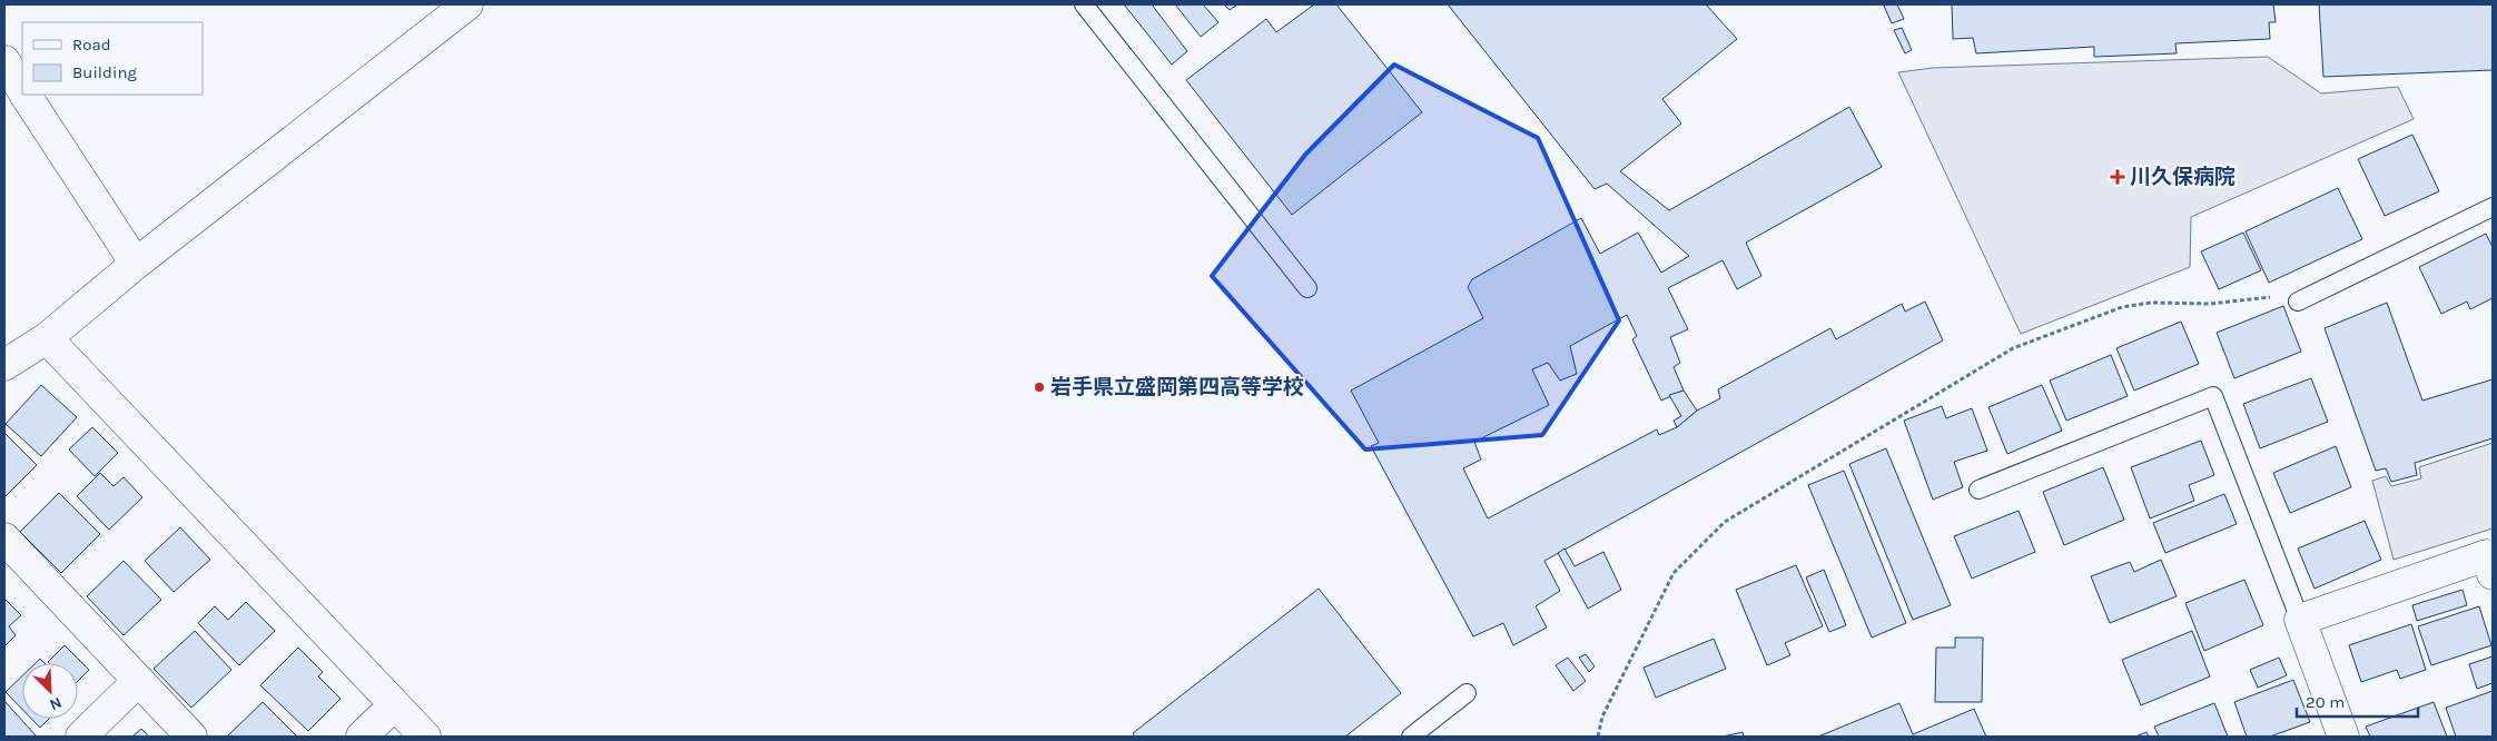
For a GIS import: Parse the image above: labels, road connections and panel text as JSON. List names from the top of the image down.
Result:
{
  "places": {
    "health": ["川久保病院"],
    "other": ["岩手県立盛岡第四高等学校"]
  },
  "legend": ["Road", "Building"],
  "scale_bar": "20 m",
  "north": "bottom right"
}
